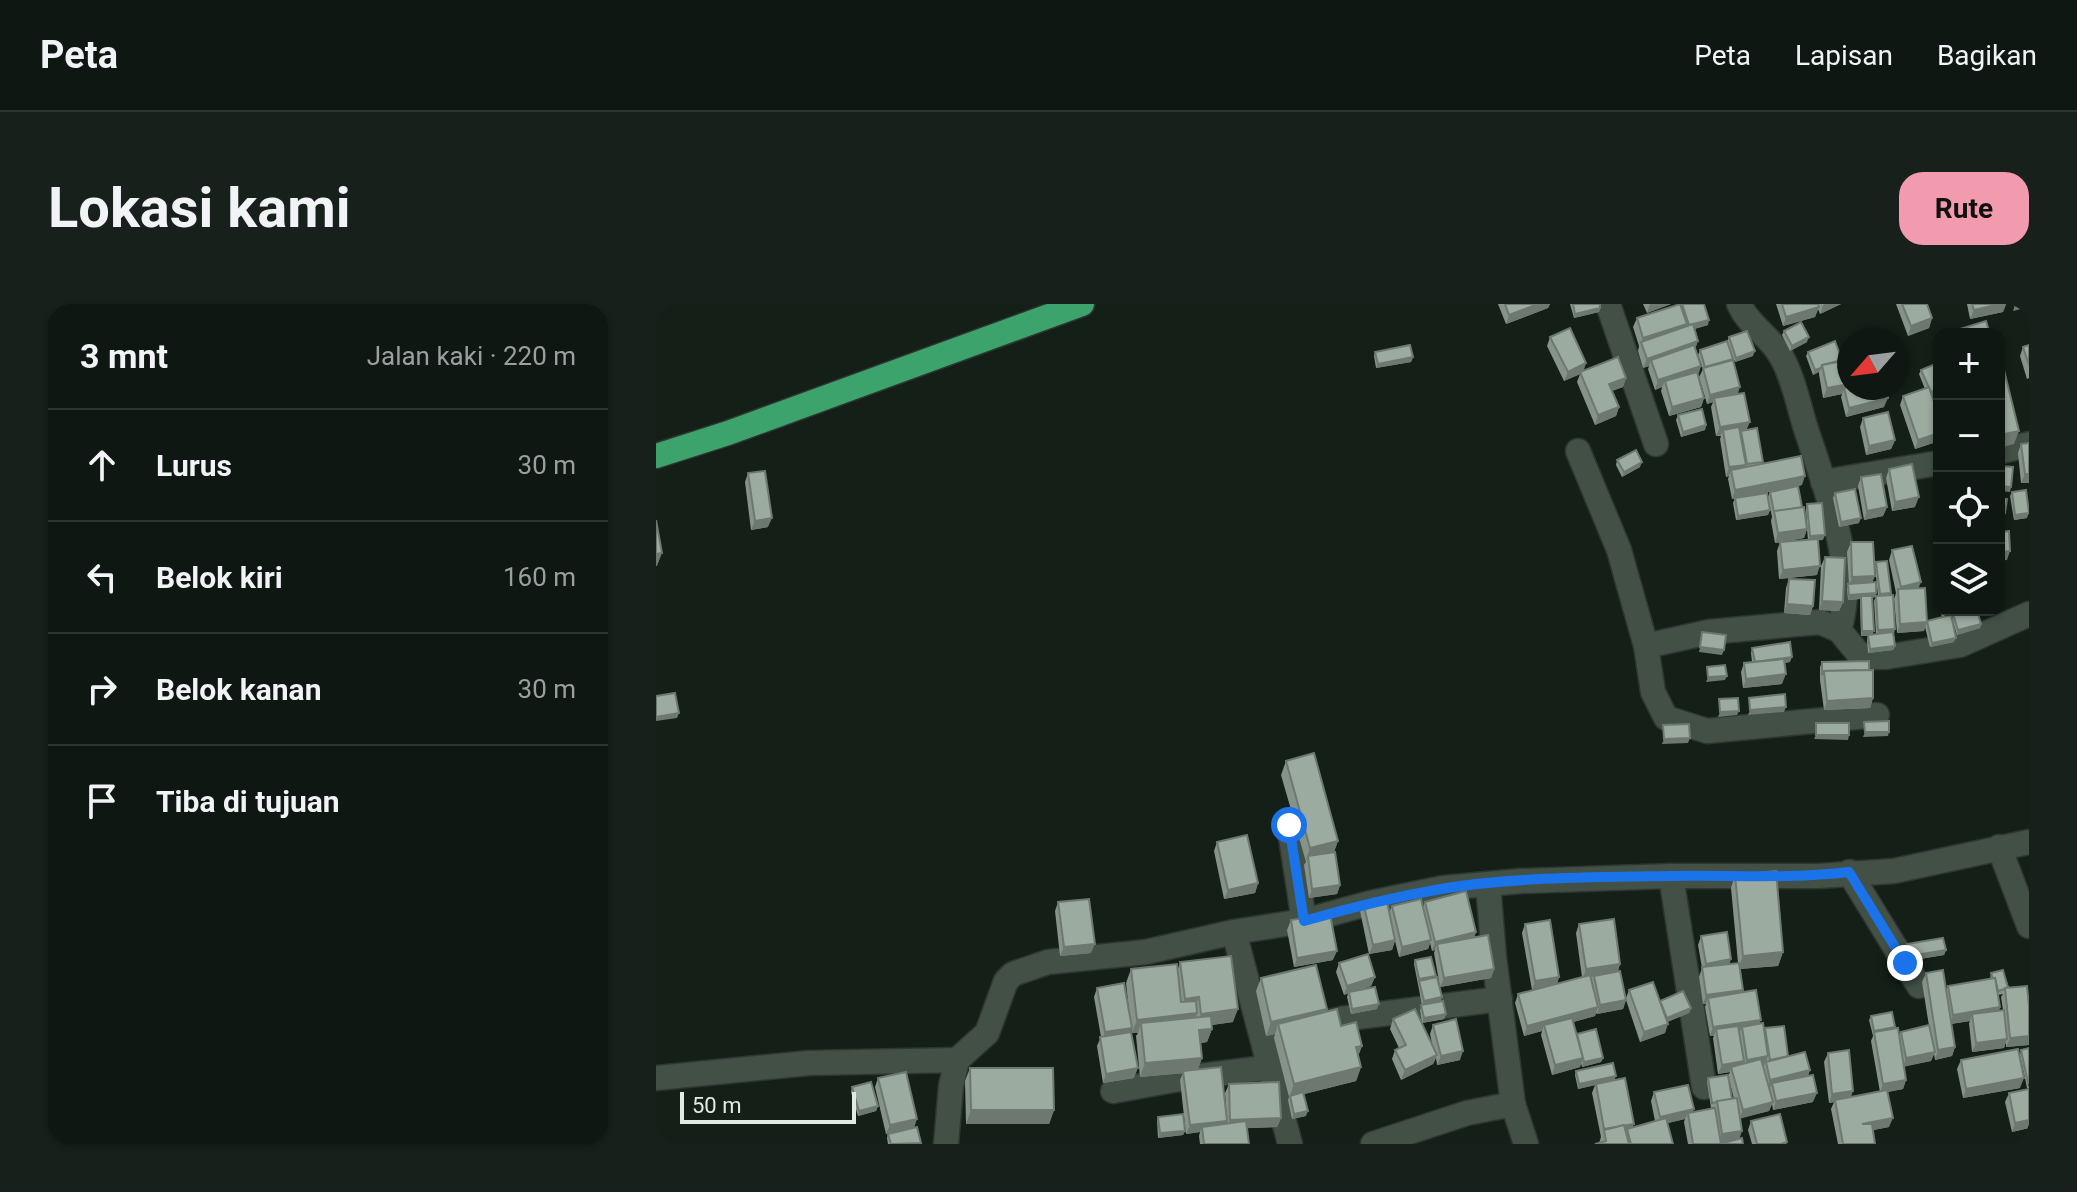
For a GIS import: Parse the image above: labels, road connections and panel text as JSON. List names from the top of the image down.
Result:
{
  "scale_bar": "50 m",
  "north": "bottom left",
  "page": {
    "header": "Peta",
    "nav": ["Peta", "Lapisan", "Bagikan"],
    "buttons": "Rute",
    "title": "Lokasi kami",
    "heading": ["3 mnt", "Jalan kaki · 220 m"],
    "map_buttons": ["+", "−"],
    "list": [
      ["Lurus", "30 m"],
      ["Belok kiri", "160 m"],
      ["Belok kanan", "30 m"],
      "Tiba di tujuan"
    ],
    "scale": "50 m"
  }
}
